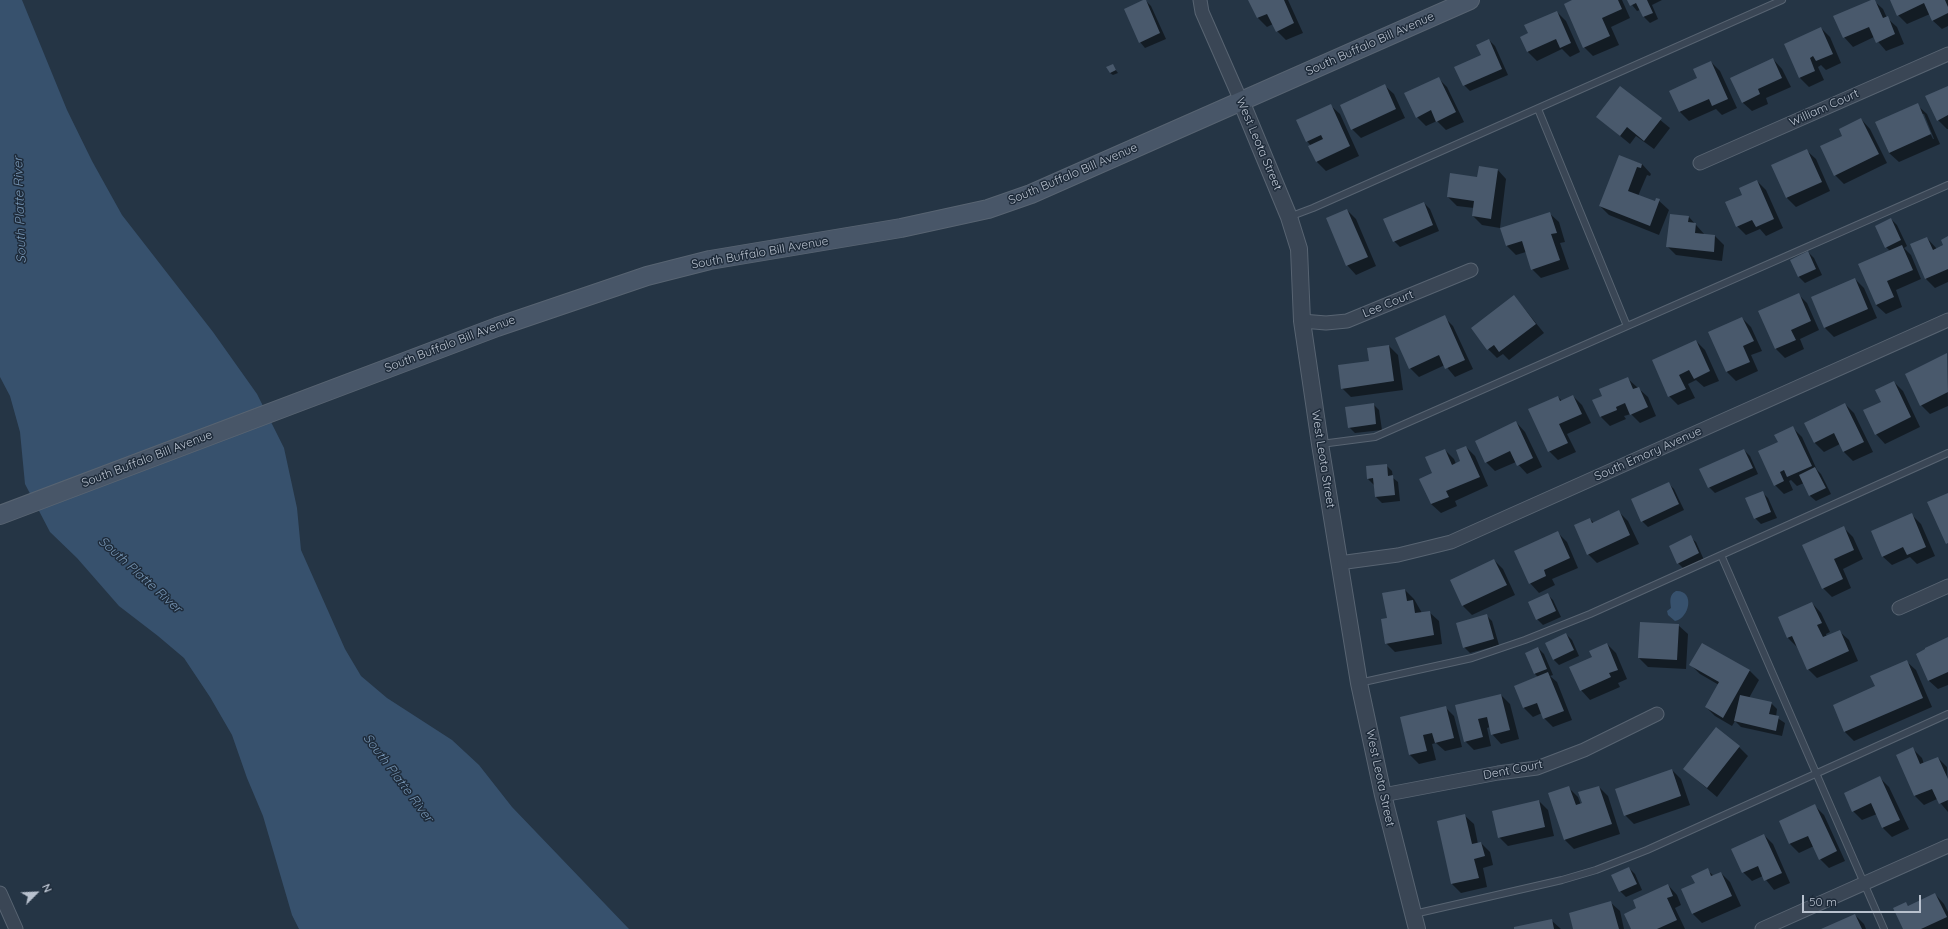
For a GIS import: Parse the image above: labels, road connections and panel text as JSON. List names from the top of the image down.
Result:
{
  "streets": {
    "main road": ["South Buffalo Bill Avenue"],
    "street": [
      "William Court",
      "West Leota Street",
      "Lee Court",
      "South Emory Avenue",
      "Dent Court"
    ]
  },
  "crossings": [
    ["South Buffalo Bill Avenue", "West Leota Street"],
    ["West Leota Street", "Lee Court"],
    ["West Leota Street", "South Emory Avenue"],
    ["West Leota Street", "Dent Court"]
  ],
  "water": ["South Platte River"],
  "scale_bar": "50 m",
  "north": "top right"
}
